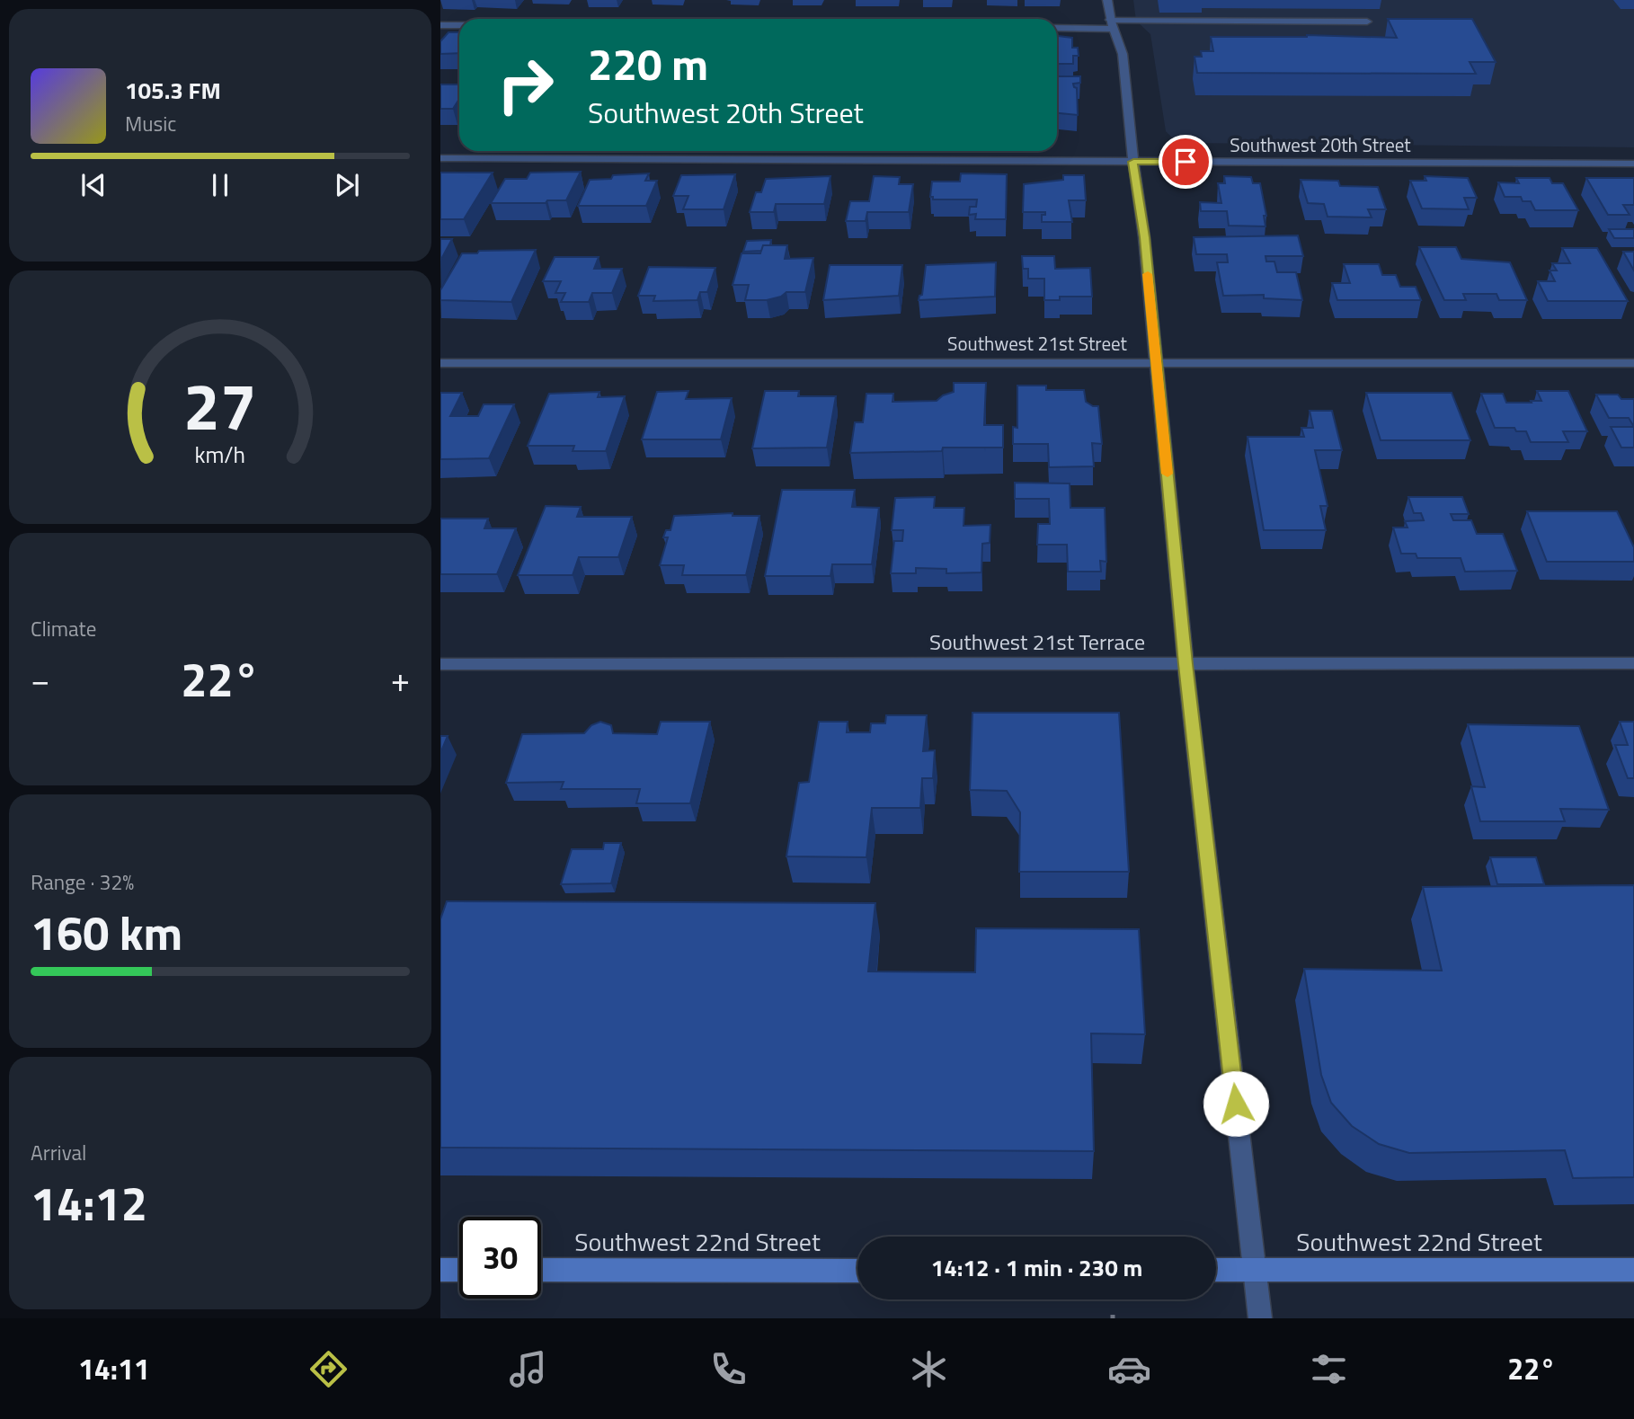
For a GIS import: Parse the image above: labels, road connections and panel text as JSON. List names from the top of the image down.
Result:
{
  "streets": {
    "main road": ["Southwest 22nd Street"],
    "street": ["Southwest 20th Street", "Southwest 21st Street", "Southwest 21st Terrace"]
  },
  "page": {
    "turn": ["220 m", "Southwest 20th Street"],
    "song": ["105.3 FM", "Music"],
    "tile": [
      "Climate",
      ["Range · 32%", "160 km"],
      ["Arrival", "14:12"]
    ],
    "heat": ["−", "22°", "+"],
    "limit": "30",
    "trip": "14:12 · 1 min · 230 m",
    "tabs": ["14:11", "22°"],
    "gauge": ["27", "km/h"]
  }
}
